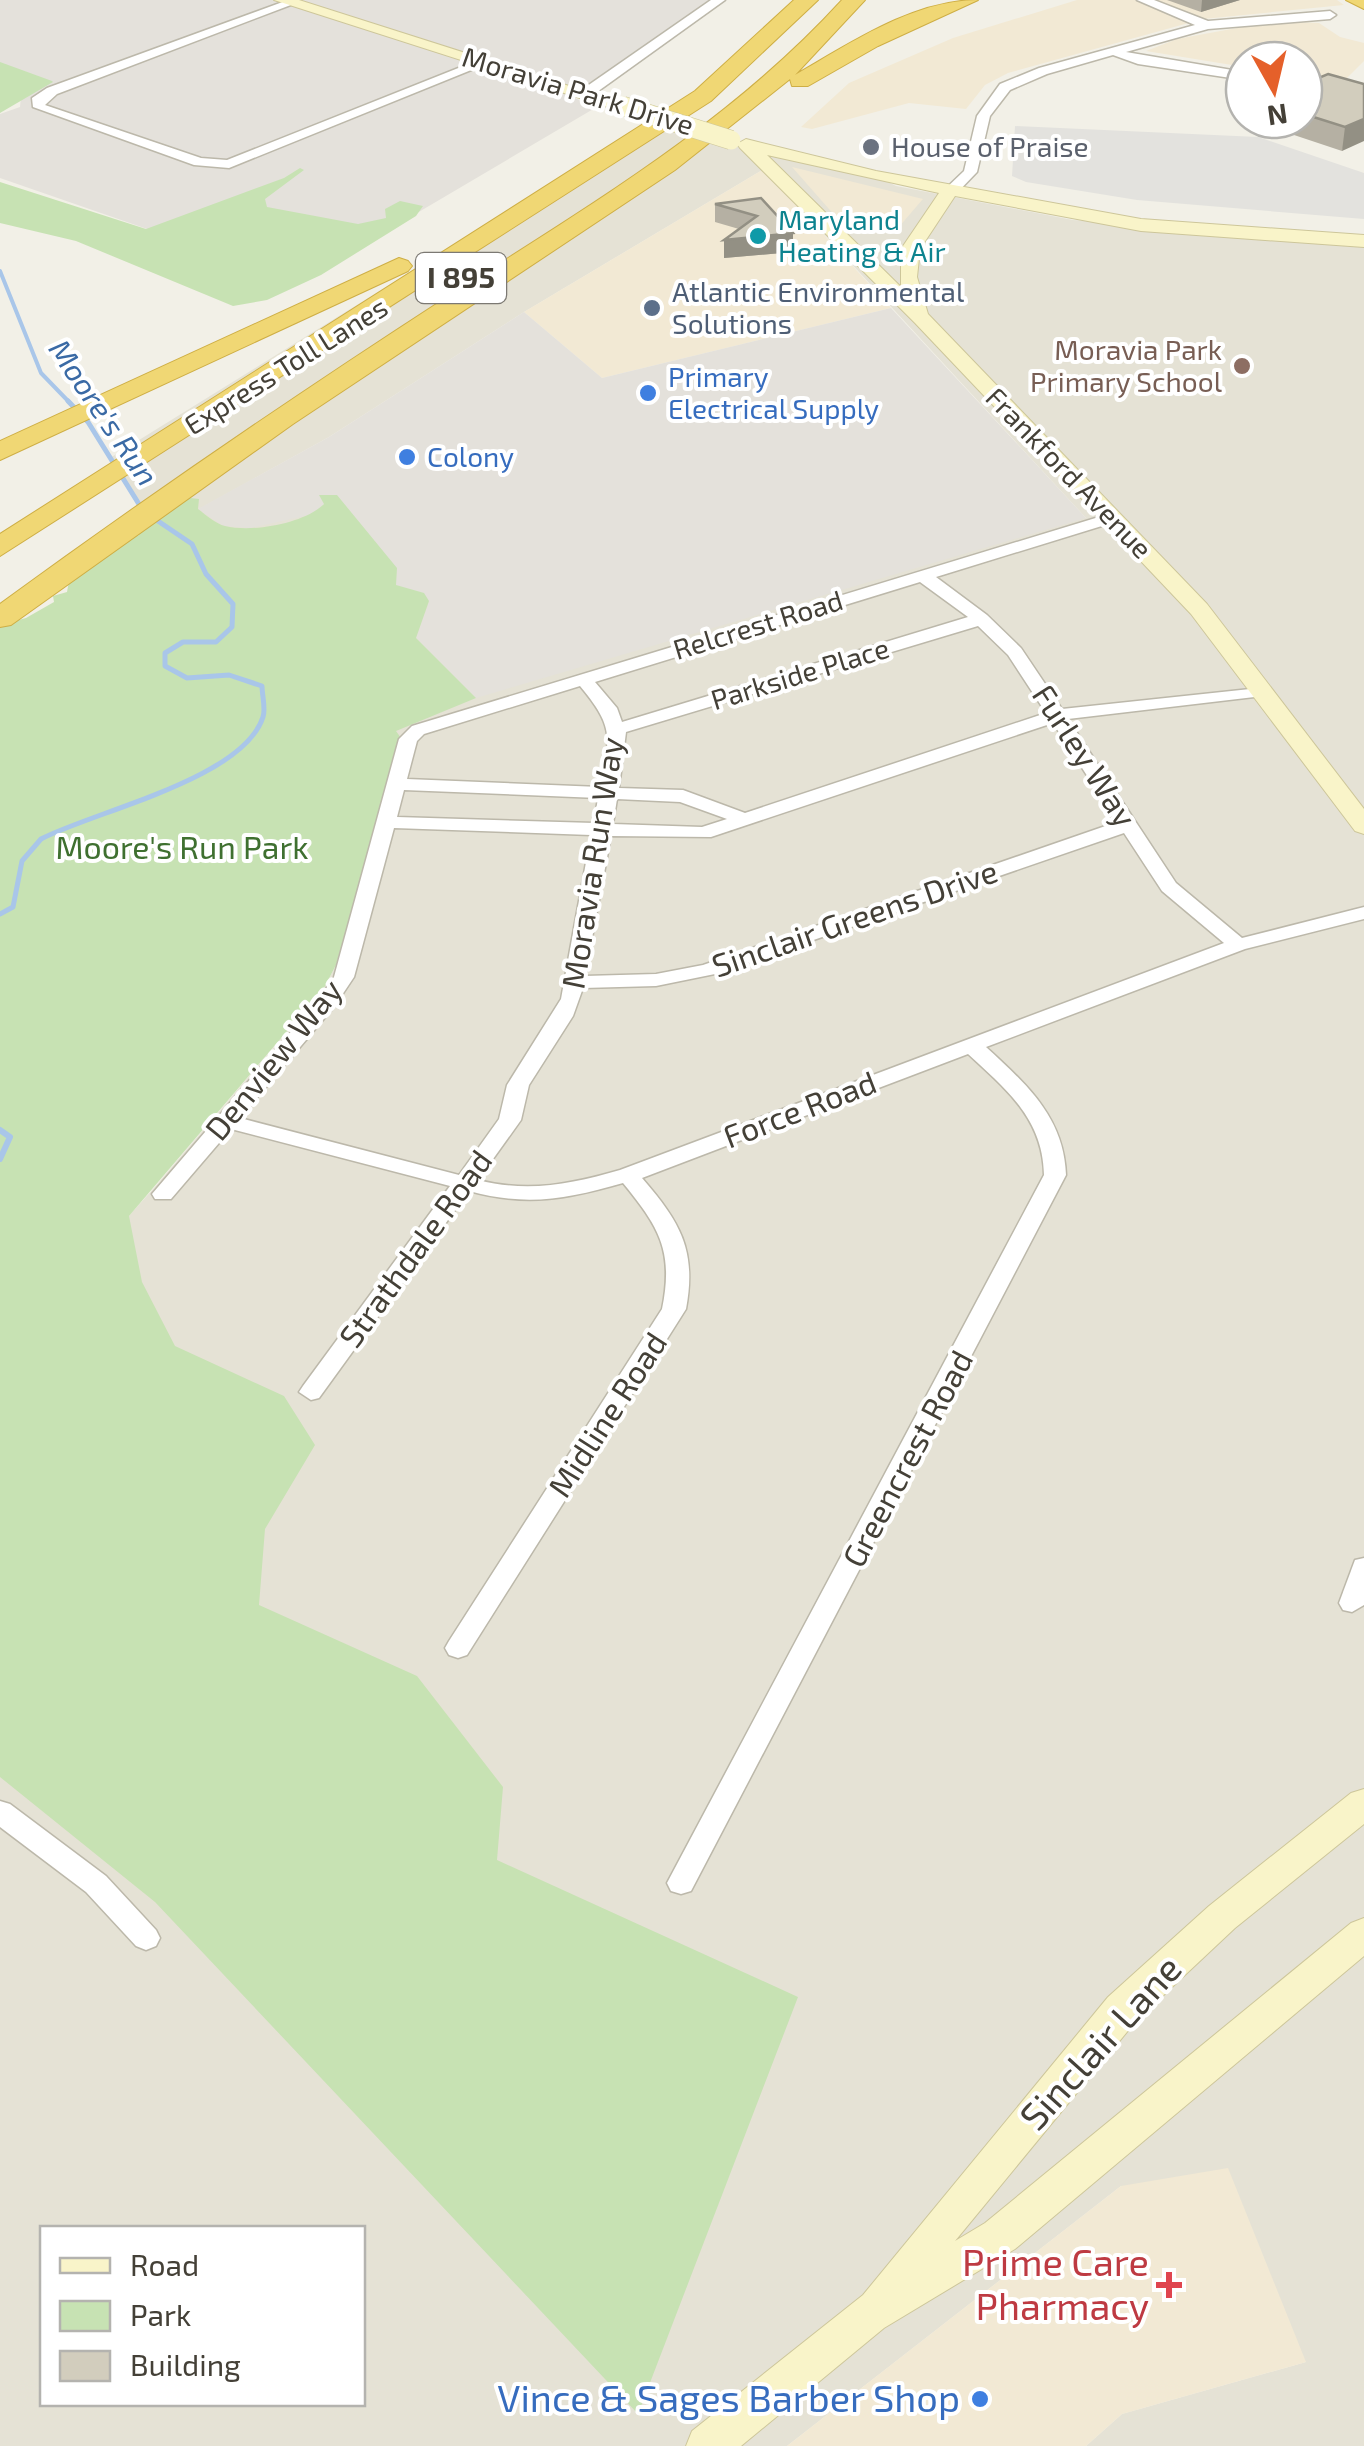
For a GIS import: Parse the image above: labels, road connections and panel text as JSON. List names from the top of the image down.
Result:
{
  "streets": {
    "highway": ["I 895", "Express Toll Lanes"],
    "street": [
      "Moravia Park Drive",
      "Frankford Avenue",
      "Relcrest Road",
      "Parkside Place",
      "Furley Way",
      "Moravia Run Way",
      "Sinclair Greens Drive",
      "Denview Way",
      "Force Road",
      "Strathdale Road",
      "Midline Road",
      "Greencrest Road",
      "Sinclair Lane"
    ]
  },
  "crossings": [
    ["Moravia Park Drive", "Frankford Avenue"],
    ["I 895", "Express Toll Lanes"],
    ["Frankford Avenue", "Relcrest Road"],
    ["Relcrest Road", "Furley Way"],
    ["Relcrest Road", "Moravia Run Way"],
    ["Relcrest Road", "Denview Way"],
    ["Parkside Place", "Furley Way"],
    ["Parkside Place", "Moravia Run Way"],
    ["Furley Way", "Sinclair Greens Drive"],
    ["Furley Way", "Force Road"],
    ["Moravia Run Way", "Sinclair Greens Drive"],
    ["Moravia Run Way", "Strathdale Road"],
    ["Denview Way", "Force Road"],
    ["Force Road", "Strathdale Road"],
    ["Force Road", "Midline Road"],
    ["Force Road", "Greencrest Road"]
  ],
  "water": ["Moore's Run"],
  "parks": ["Moore's Run Park"],
  "places": {
    "other": [
      "House of Praise",
      "Maryland Heating & Air",
      "Atlantic Environmental Solutions",
      "Moravia Park Primary School",
      "Primary Electrical Supply",
      "Colony",
      "Vince & Sages Barber Shop"
    ],
    "health": ["Prime Care Pharmacy"]
  },
  "legend": ["Road", "Park", "Building"],
  "north": "bottom"
}
